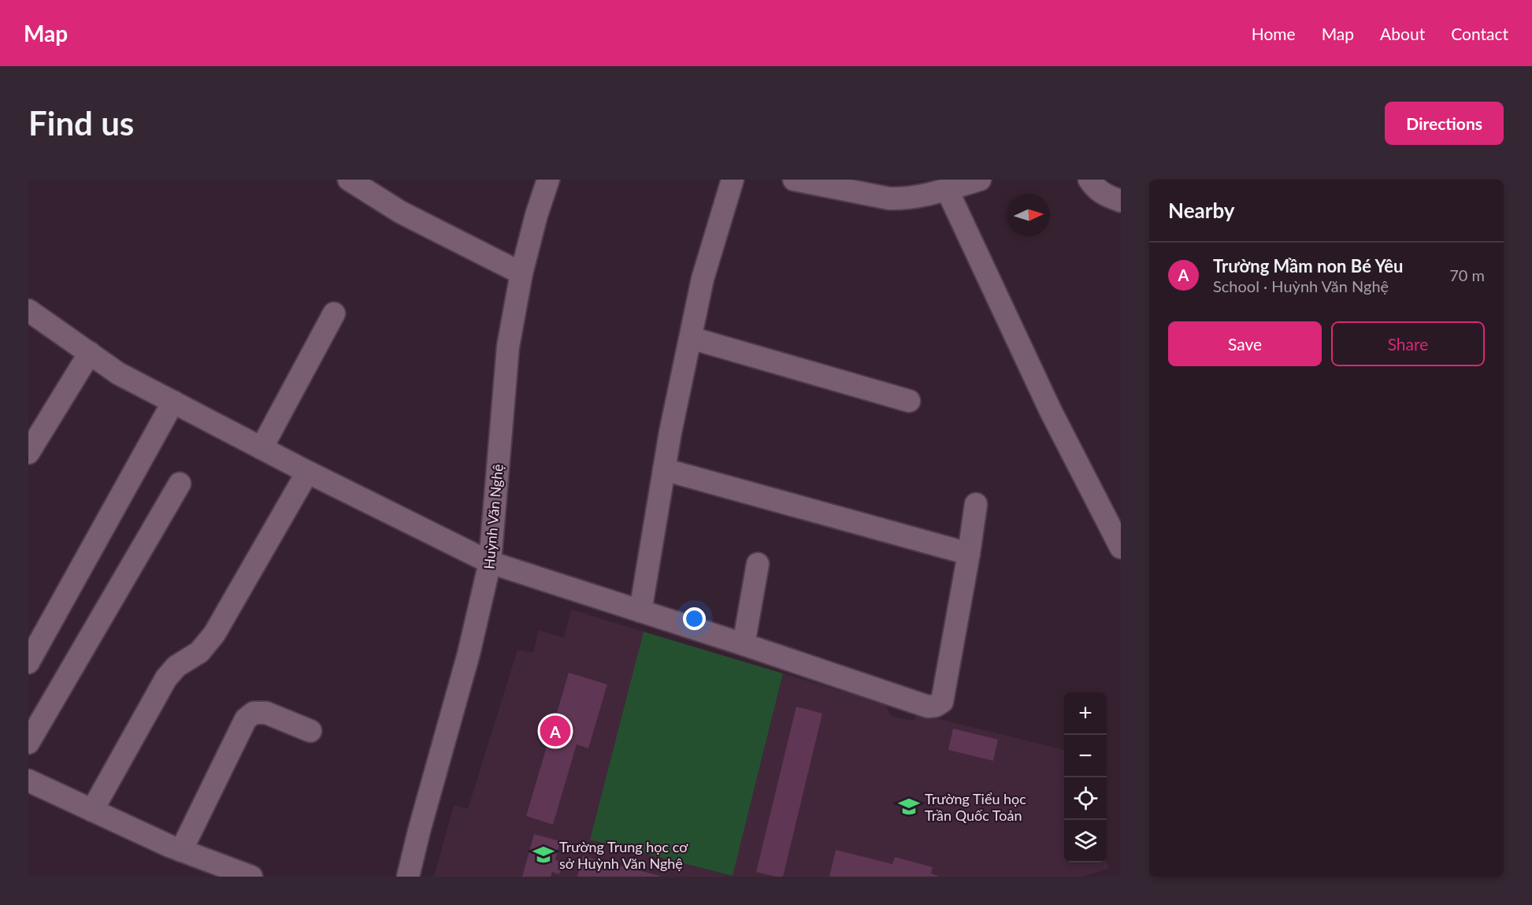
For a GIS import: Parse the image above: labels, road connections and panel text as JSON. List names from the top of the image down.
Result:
{
  "streets": {
    "street": ["Huỳnh Văn Nghệ"]
  },
  "places": {
    "school or university": ["Trường Tiểu học Trần Quốc Toản", "Trường Trung học cơ sở Huỳnh Văn Nghệ"]
  },
  "north": "right",
  "page": {
    "header": "Map",
    "nav": [
      "Home",
      "Map",
      "About",
      "Contact"
    ],
    "buttons": [
      "Directions",
      ["Save", "Share"]
    ],
    "title": "Find us",
    "heading": "Nearby",
    "list": [
      {
        "mark": "A",
        "name": "Trường Mầm non Bé Yêu",
        "note": "School · Huỳnh Văn Nghệ",
        "value": "70 m"
      }
    ],
    "map_buttons": ["+", "−"],
    "pins": "A"
  }
}
